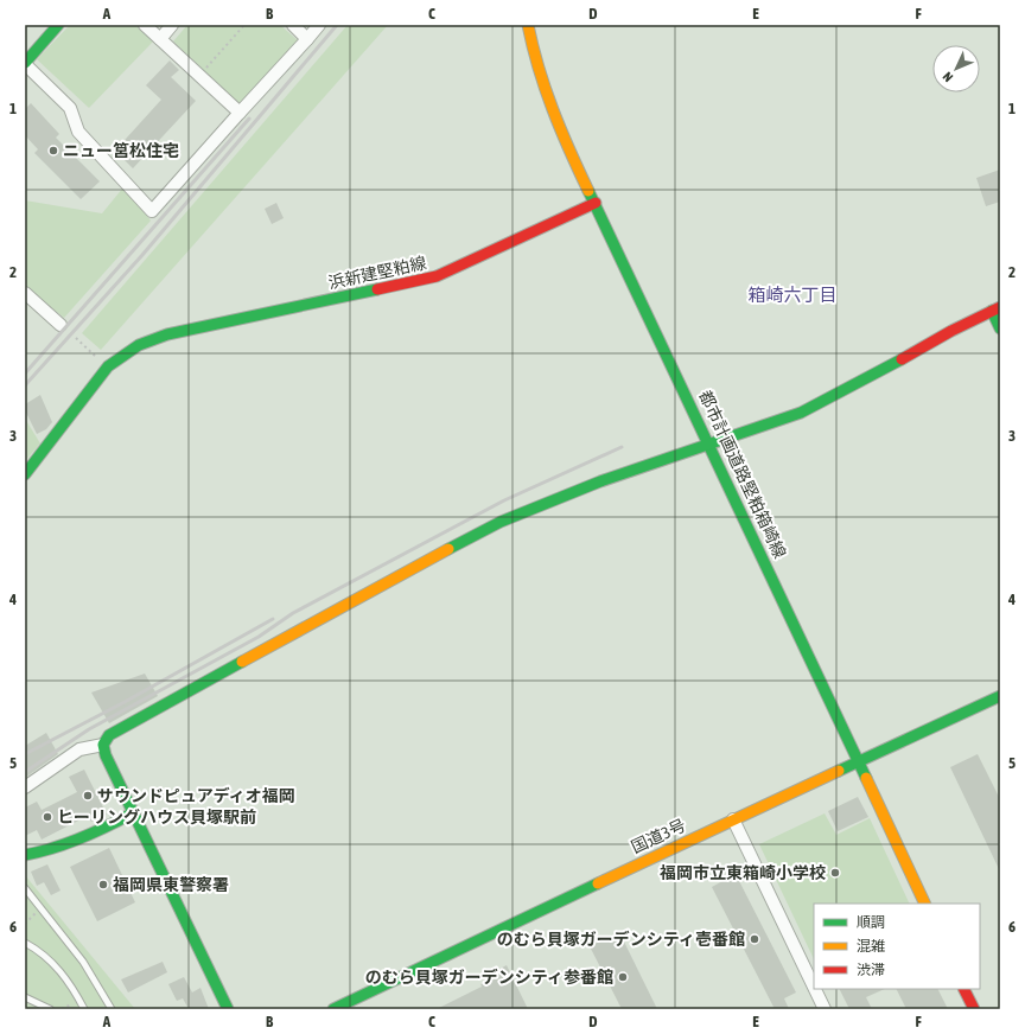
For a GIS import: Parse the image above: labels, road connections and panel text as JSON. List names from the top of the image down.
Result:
{
  "streets": {
    "main road": ["浜新建堅粕線", "都市計画道路堅粕箱崎線", "国道3号"]
  },
  "crossings": [
    ["浜新建堅粕線", "都市計画道路堅粕箱崎線"],
    ["都市計画道路堅粕箱崎線", "国道3号"]
  ],
  "districts": ["箱崎六丁目"],
  "places": [
    "ニュー筥松住宅",
    "サウンドピュアディオ福岡",
    "ヒーリングハウス貝塚駅前",
    "福岡市立東箱崎小学校",
    "福岡県東警察署",
    "のむら貝塚ガーデンシティ壱番館",
    "のむら貝塚ガーデンシティ参番館"
  ],
  "legend": ["順調", "混雑", "渋滞"],
  "north": "bottom left",
  "grid": {
    "columns": [
      "A",
      "B",
      "C",
      "D",
      "E",
      "F"
    ],
    "rows": [
      "1",
      "2",
      "3",
      "4",
      "5",
      "6"
    ]
  }
}
